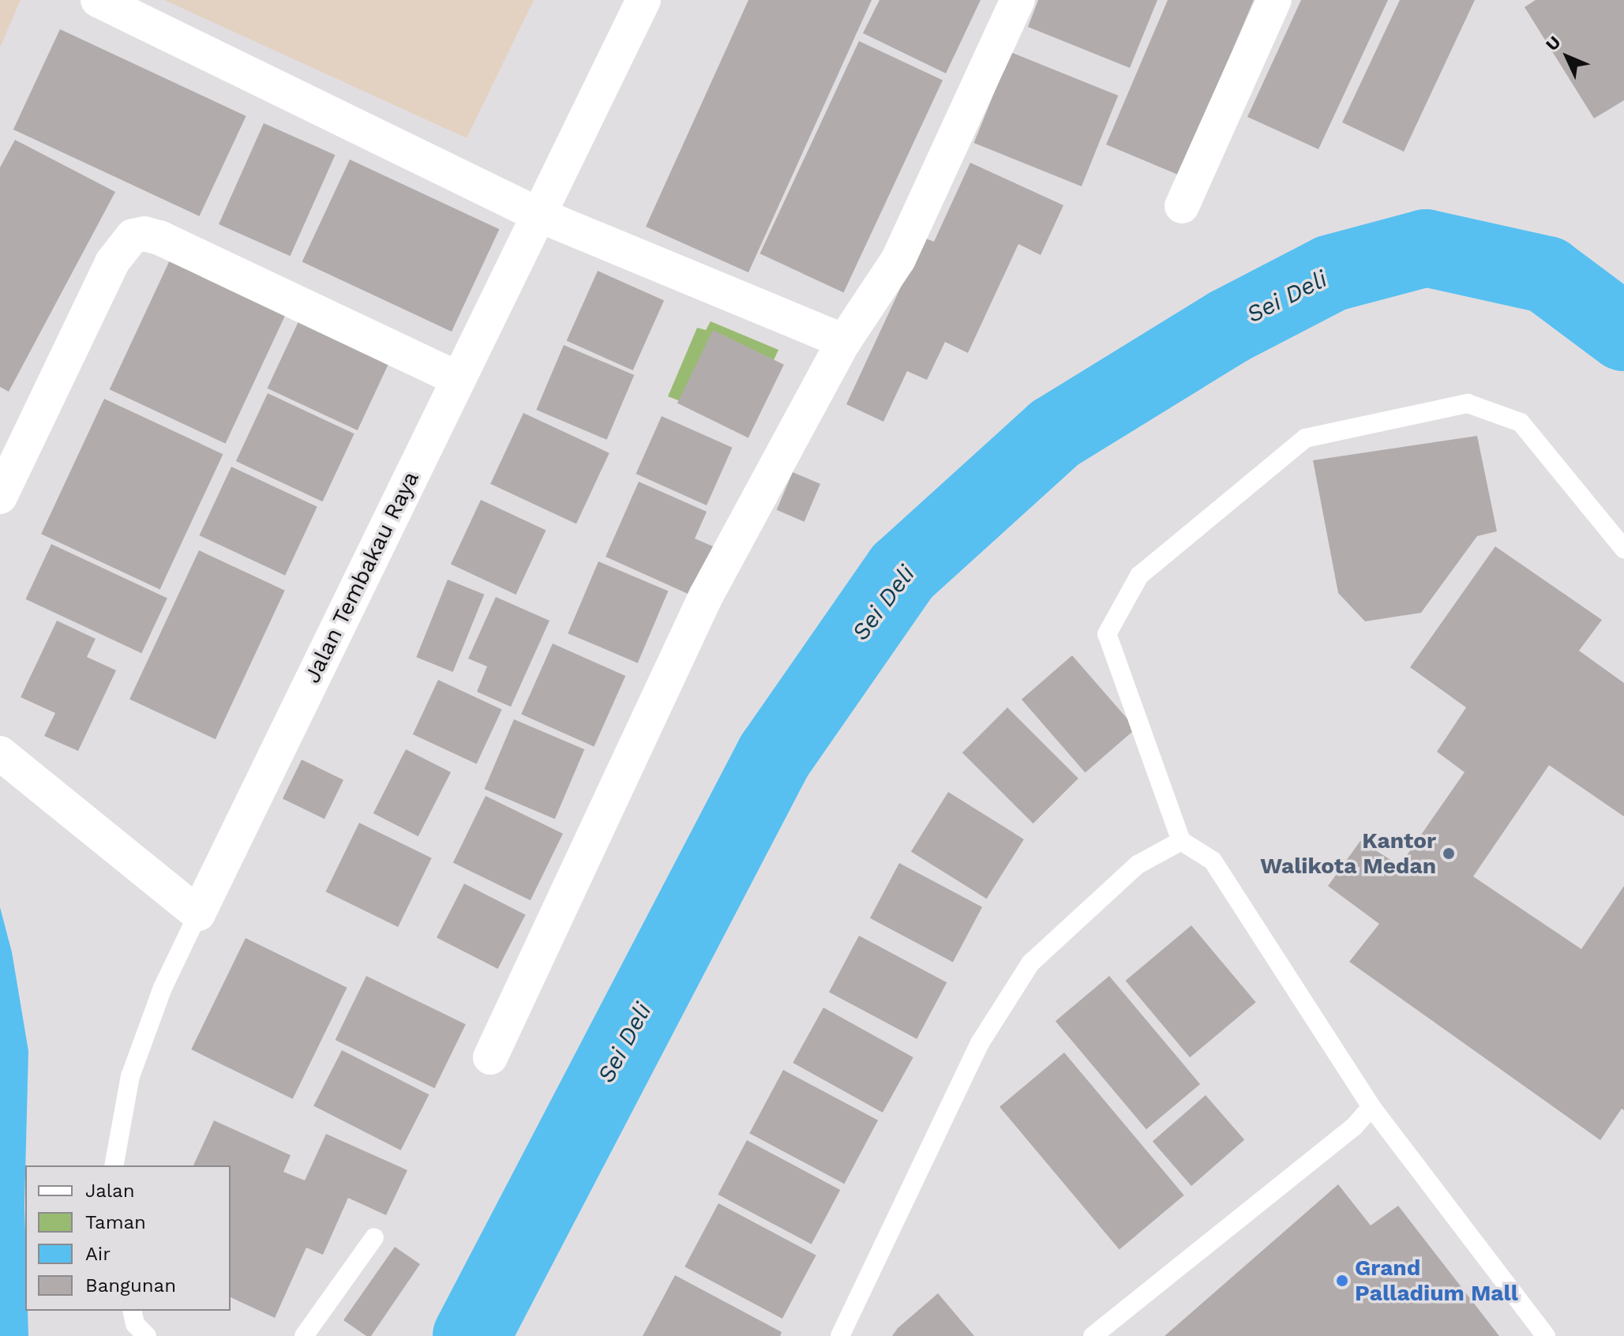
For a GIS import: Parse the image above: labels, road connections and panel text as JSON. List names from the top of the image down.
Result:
{
  "streets": {
    "street": ["Jalan Tembakau Raya"]
  },
  "water": ["Sei Deli"],
  "places": ["Kantor Walikota Medan", "Grand Palladium Mall"],
  "legend": [
    "Jalan",
    "Taman",
    "Air",
    "Bangunan"
  ],
  "north": "top left"
}
